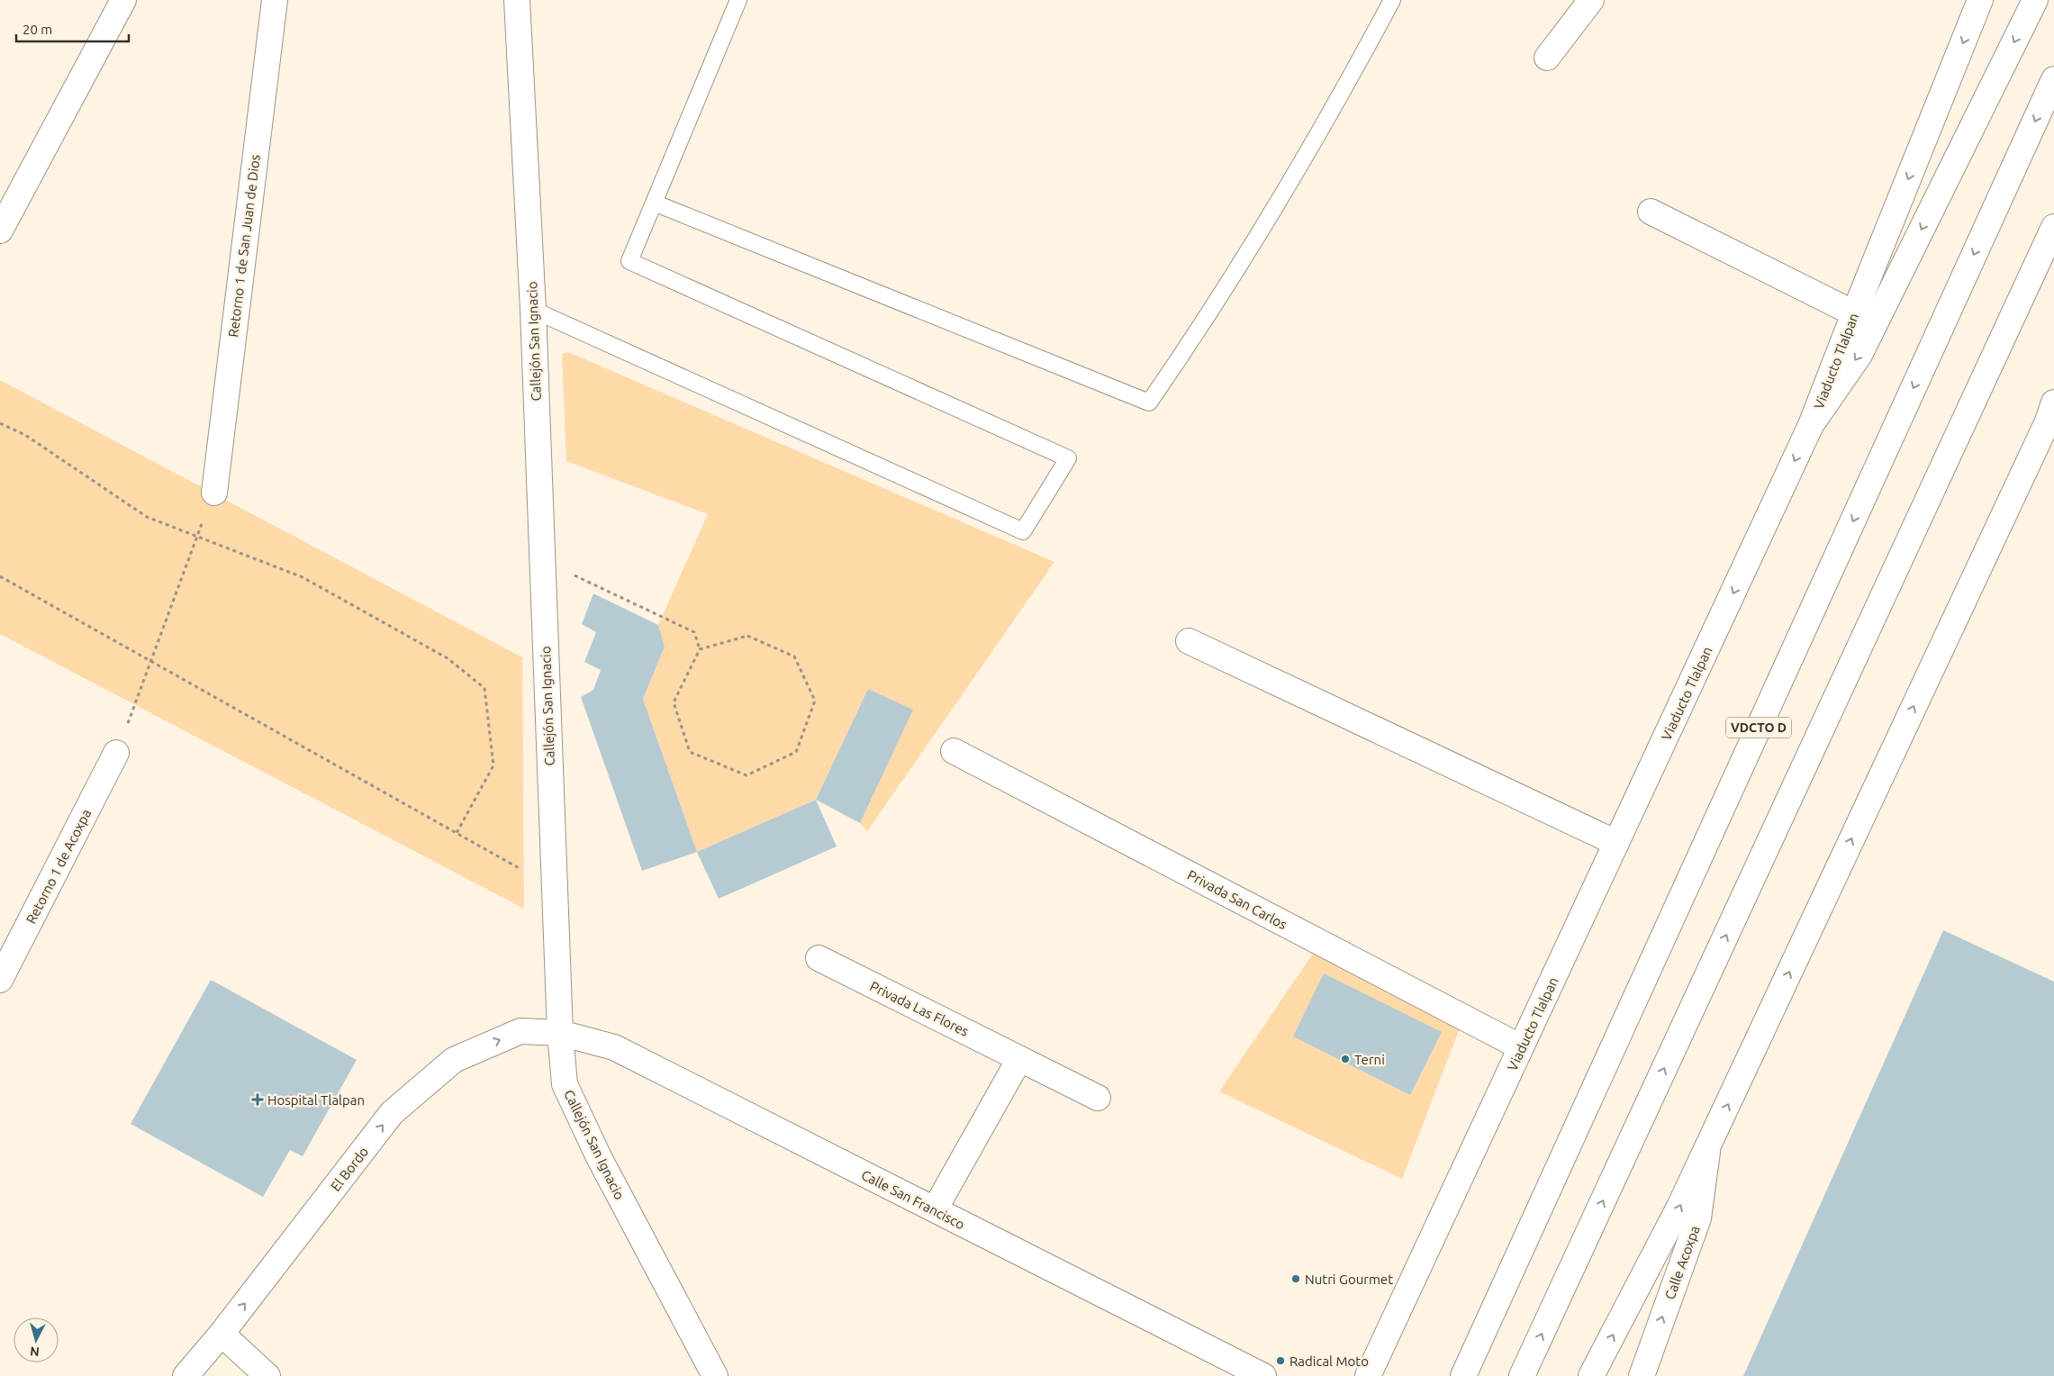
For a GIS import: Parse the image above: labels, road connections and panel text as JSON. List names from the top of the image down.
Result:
{
  "streets": {
    "main road": [
      "Retorno 1 de San Juan de Dios",
      "Callejón San Ignacio",
      "Viaducto Tlalpan",
      "VDCTO D",
      "Retorno 1 de Acoxpa",
      "Privada San Carlos",
      "Privada Las Flores",
      "El Bordo",
      "Calle San Francisco",
      "Calle Acoxpa"
    ]
  },
  "crossings": [
    ["Callejón San Ignacio", "El Bordo"],
    ["Callejón San Ignacio", "Calle San Francisco"],
    ["Viaducto Tlalpan", "Privada San Carlos"],
    ["El Bordo", "Calle San Francisco"]
  ],
  "one_way": ["El Bordo"],
  "places": {
    "other": ["Terni", "Nutri Gourmet", "Radical Moto"],
    "health": ["Hospital Tlalpan"]
  },
  "scale_bar": "20 m",
  "north": "bottom"
}
